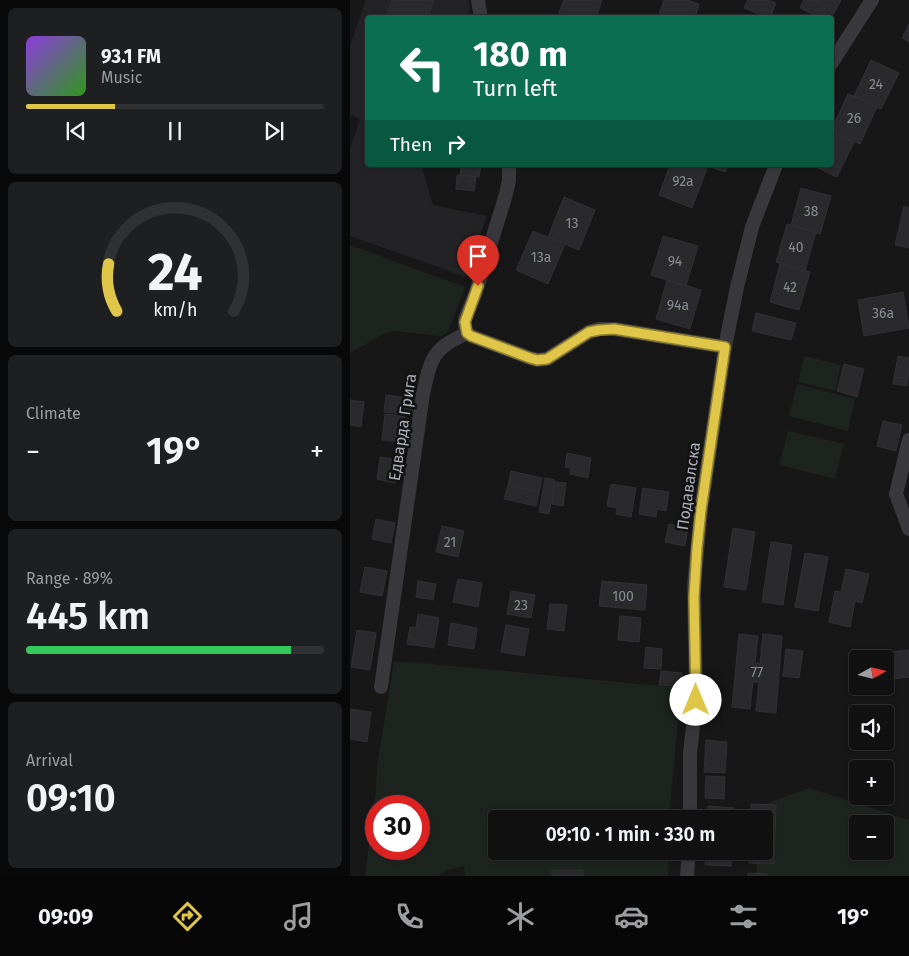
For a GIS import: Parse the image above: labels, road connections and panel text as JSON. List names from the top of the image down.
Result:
{
  "streets": {
    "street": ["Едварда Грига", "Подавалска"]
  },
  "house_numbers": [
    "24",
    "26",
    "92a",
    "38",
    "13",
    "40",
    "13a",
    "94",
    "42",
    "94a",
    "36a",
    "21",
    "100",
    "23",
    "77"
  ],
  "north": "right",
  "page": {
    "turn": ["180 m", "Turn left"],
    "song": ["93.1 FM", "Music"],
    "then": "Then",
    "tile": [
      "Climate",
      ["Range · 89%", "445 km"],
      ["Arrival", "09:10"]
    ],
    "heat": ["−", "19°", "+"],
    "map_buttons": ["+", "−"],
    "limit": "30",
    "trip": "09:10 · 1 min · 330 m",
    "tabs": ["09:09", "19°"],
    "gauge": ["24", "km/h"]
  }
}
